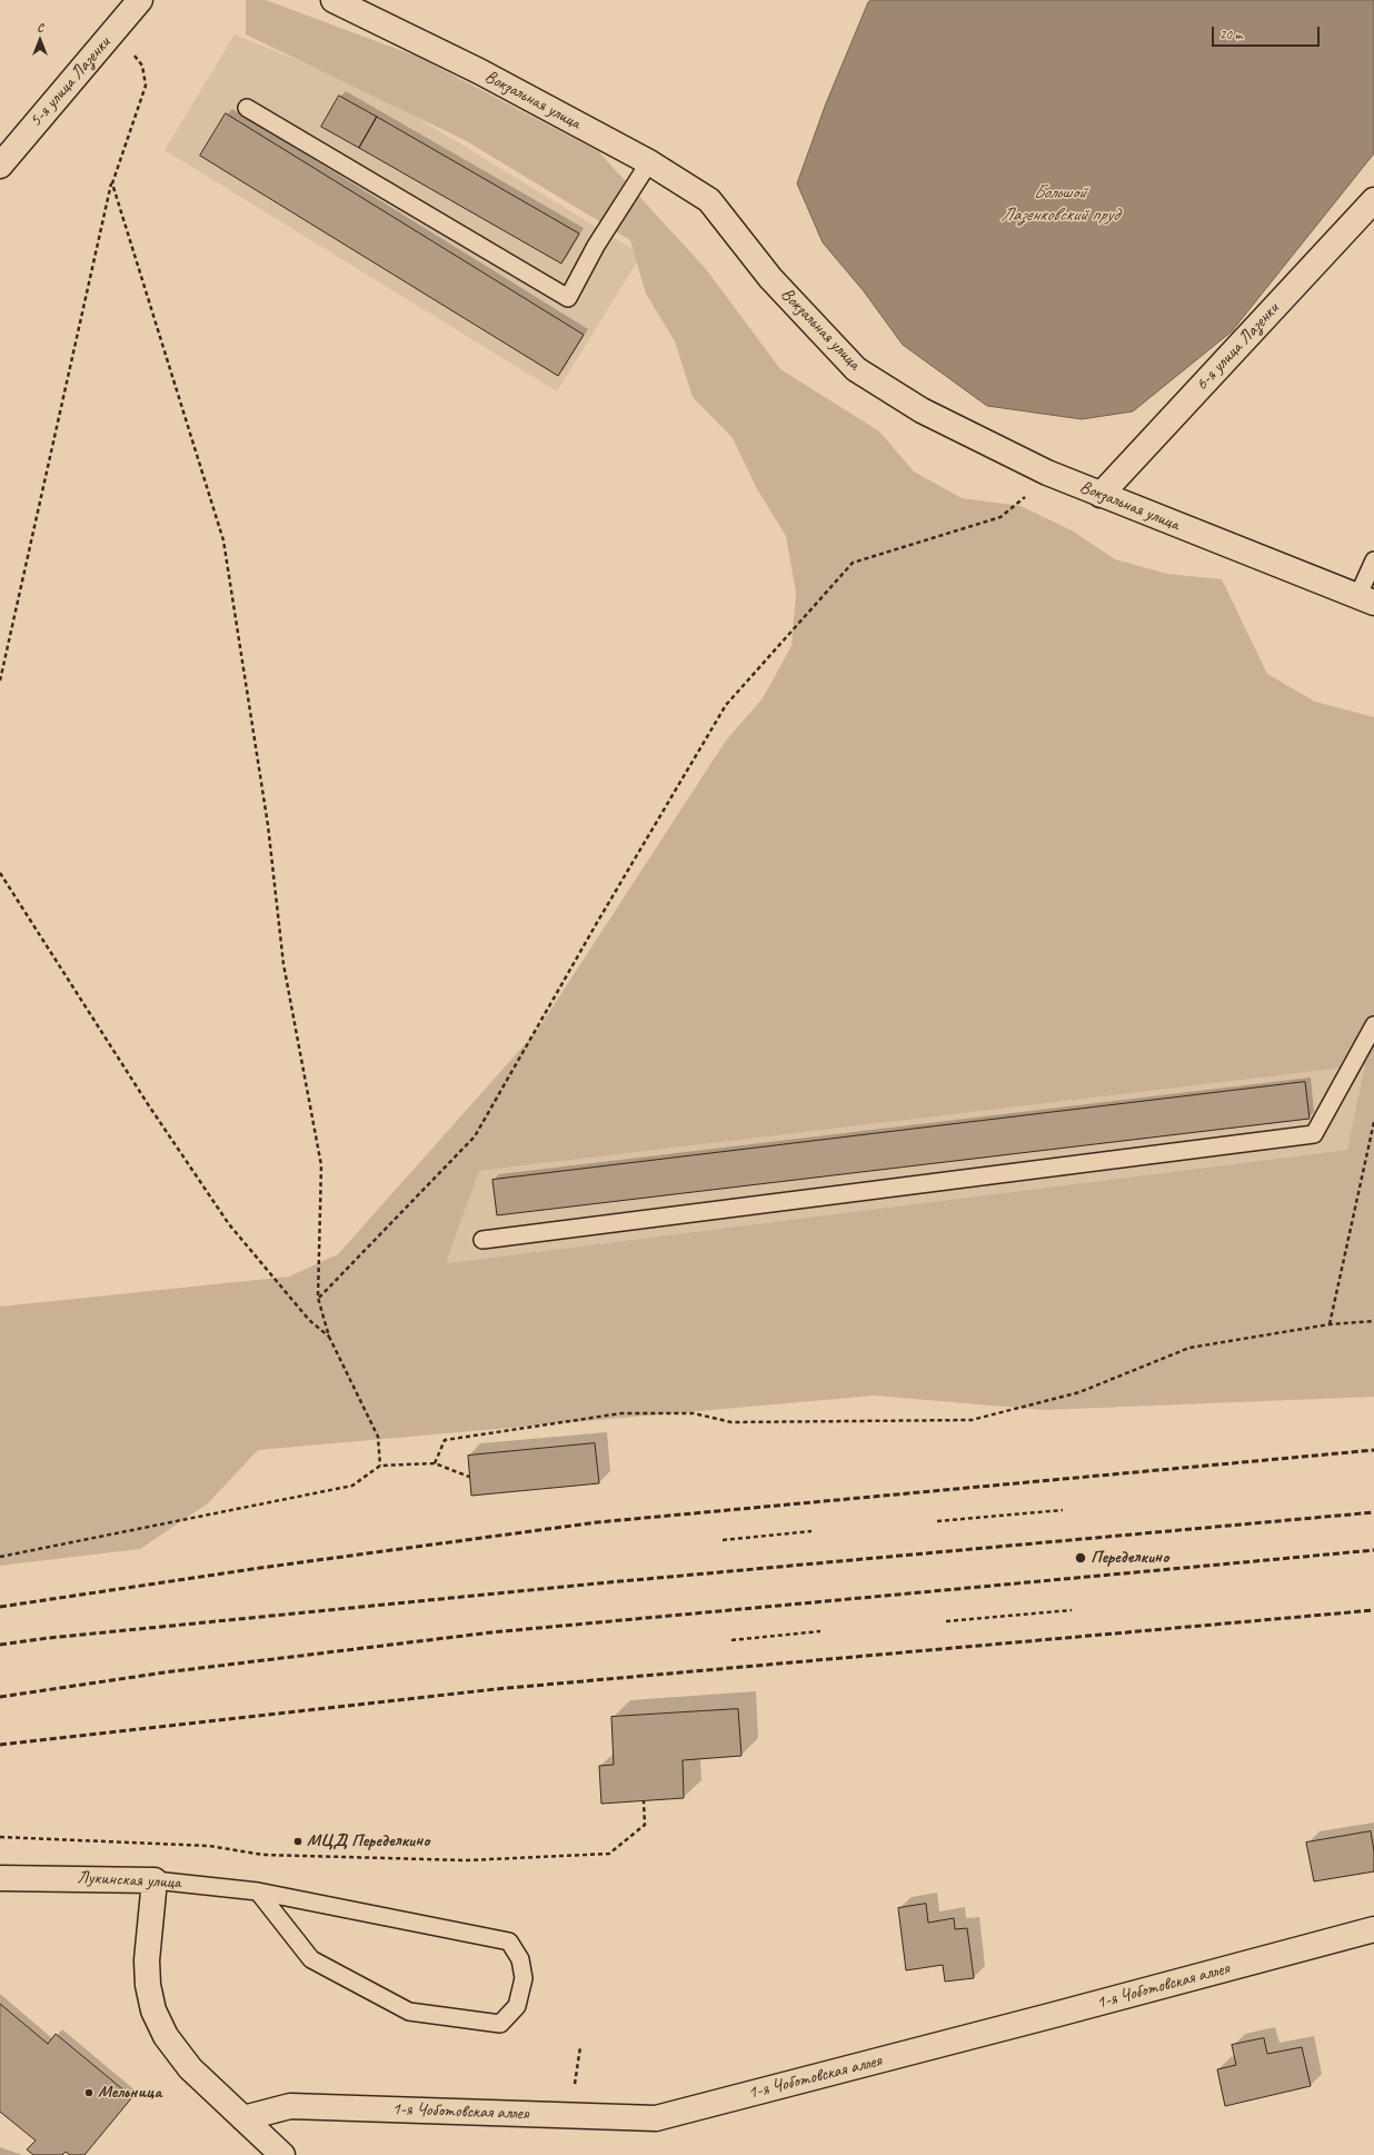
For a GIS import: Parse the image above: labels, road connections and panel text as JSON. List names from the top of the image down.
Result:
{
  "streets": {
    "street": [
      "5-я улица Лазенки",
      "Вокзальная улица",
      "6-я улица Лазенки",
      "Лукинская улица",
      "1-я Чоботовская аллея"
    ]
  },
  "crossings": [
    ["Вокзальная улица", "6-я улица Лазенки"]
  ],
  "water": ["Большой Лазенковский пруд"],
  "places": ["Переделкино", "МЦД Переделкино", "Мельница"],
  "scale_bar": "20 m",
  "north": "top"
}
